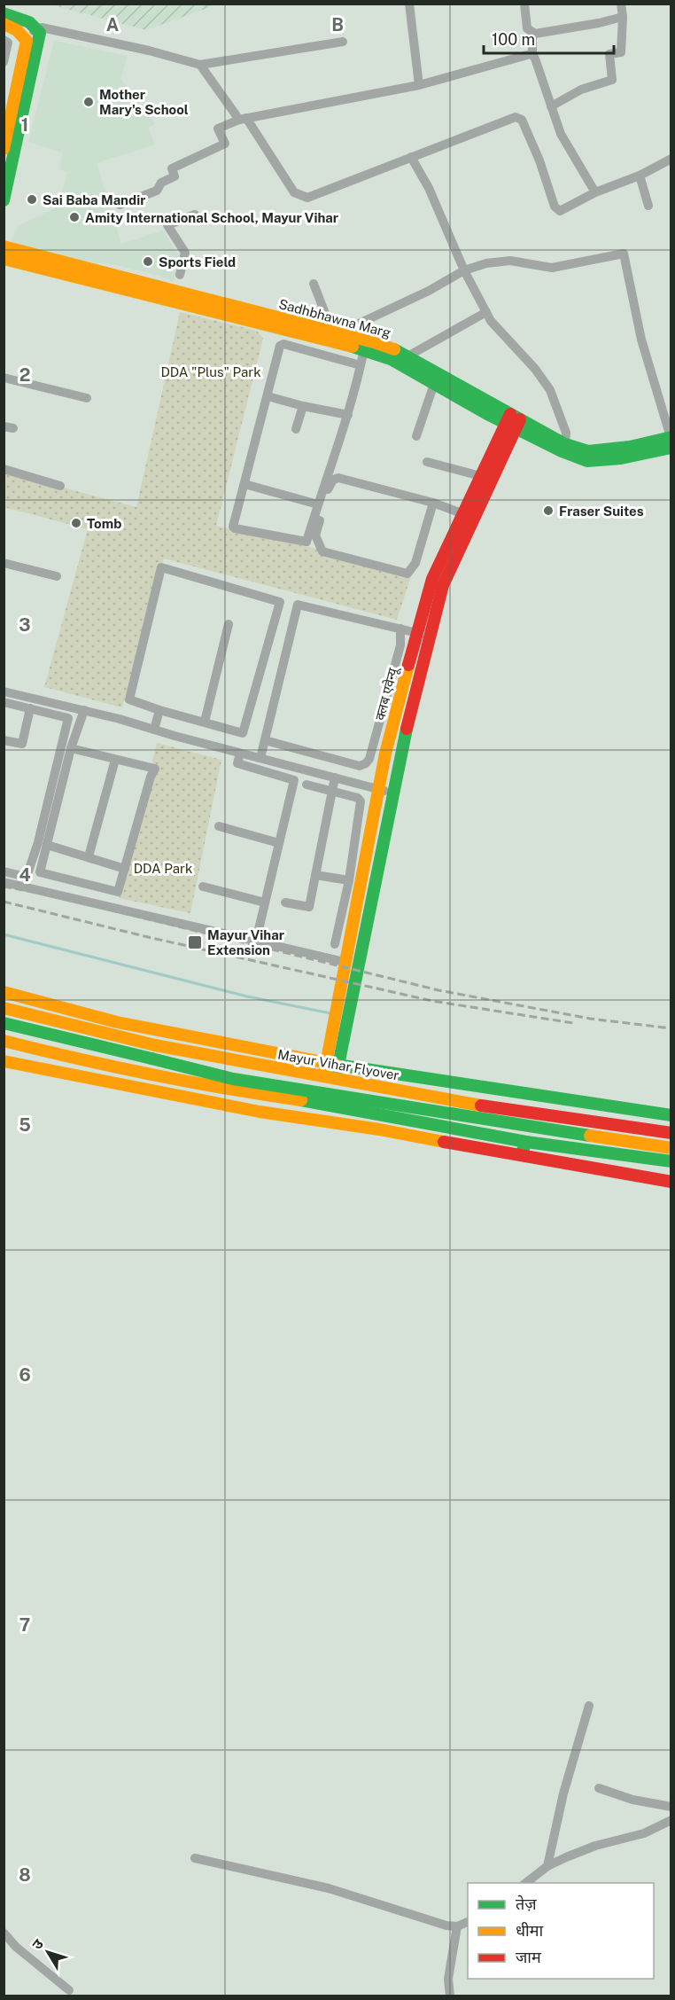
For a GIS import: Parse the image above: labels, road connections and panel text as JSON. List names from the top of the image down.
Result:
{
  "streets": {
    "main road": ["Sadhbhawna Marg", "क्लब एवेन्यू", "Mayur Vihar Flyover"]
  },
  "crossings": [
    ["Sadhbhawna Marg", "क्लब एवेन्यू"]
  ],
  "parks": ["DDA \"Plus\" Park", "DDA Park"],
  "places": {
    "other": [
      "Mother Mary's School",
      "Sai Baba Mandir",
      "Amity International School, Mayur Vihar",
      "Sports Field",
      "Fraser Suites",
      "Tomb"
    ],
    "transit": ["Mayur Vihar Extension"]
  },
  "legend": ["तेज़", "धीमा", "जाम"],
  "scale_bar": "100 m",
  "north": "top left",
  "grid": {
    "columns": ["A", "B"],
    "rows": [
      "1",
      "2",
      "3",
      "4",
      "5",
      "6",
      "7",
      "8"
    ]
  }
}
